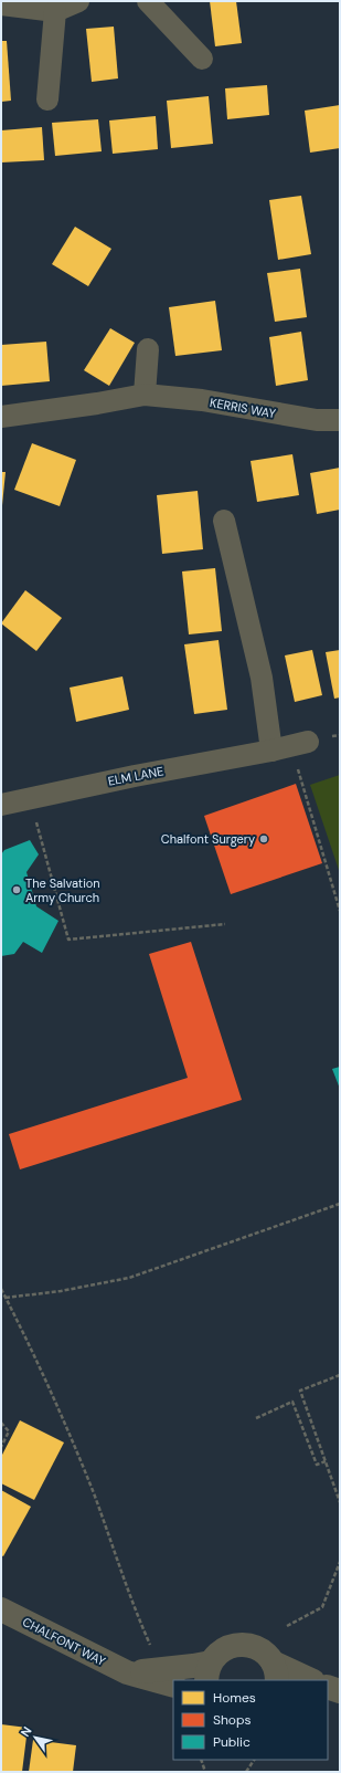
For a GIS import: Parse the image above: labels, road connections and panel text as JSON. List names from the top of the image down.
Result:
{
  "streets": {
    "street": ["KERRIS WAY", "ELM LANE", "CHALFONT WAY"]
  },
  "places": ["Chalfont Surgery", "The Salvation Army Church"],
  "legend": ["Homes", "Shops", "Public"],
  "north": "top left"
}
